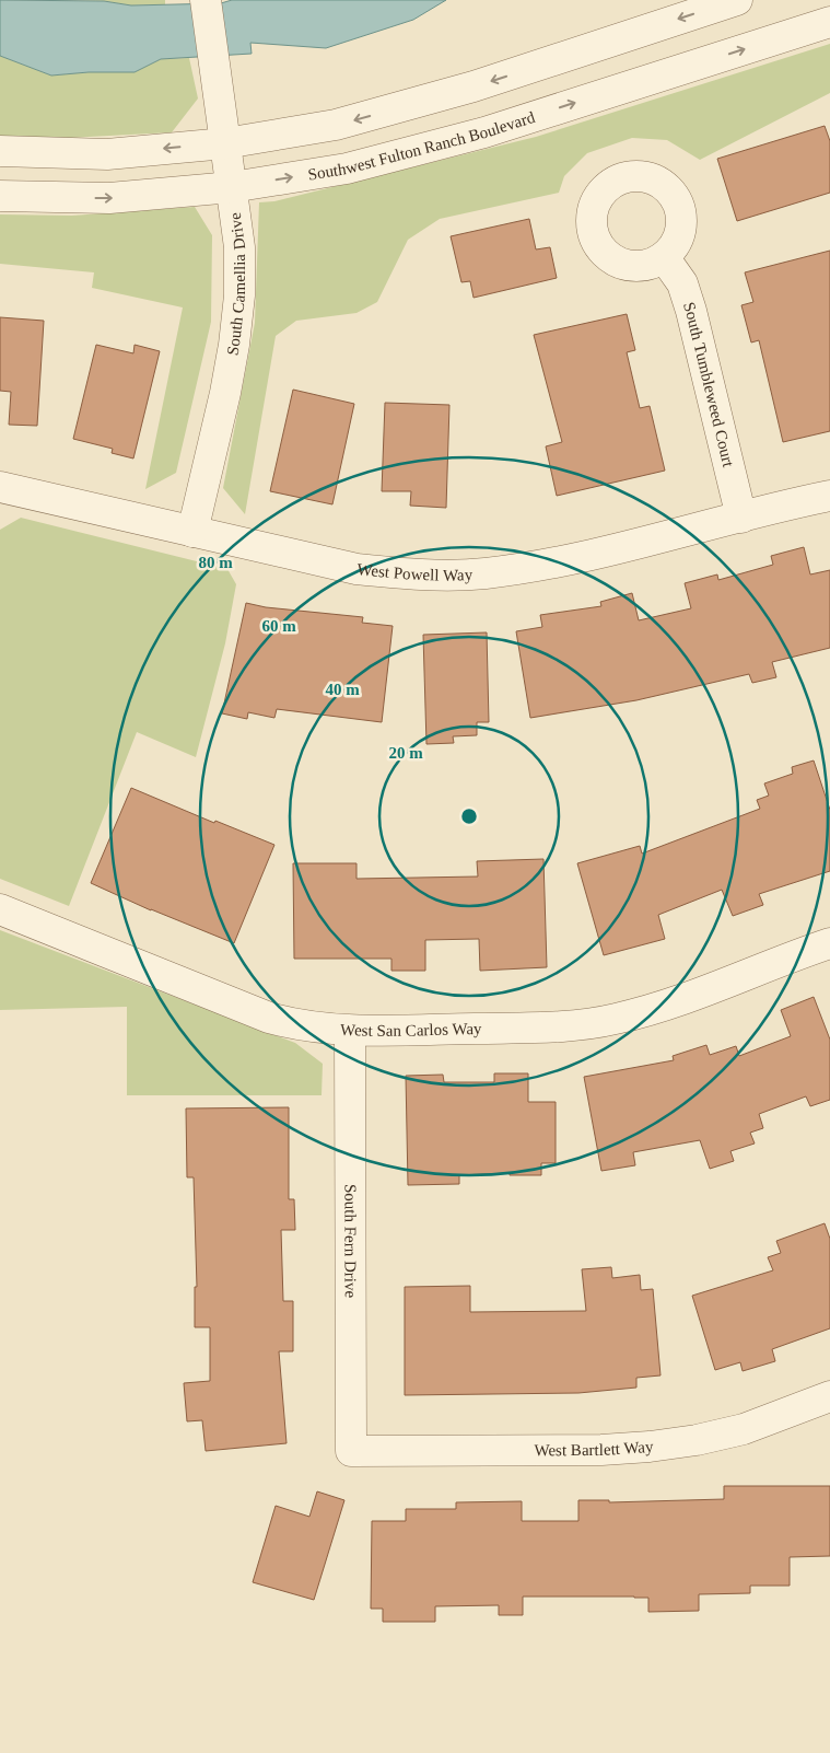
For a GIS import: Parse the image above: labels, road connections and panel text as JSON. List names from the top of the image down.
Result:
{
  "streets": {
    "street": [
      "Southwest Fulton Ranch Boulevard",
      "South Camellia Drive",
      "South Tumbleweed Court",
      "West Powell Way",
      "West San Carlos Way",
      "South Fern Drive",
      "West Bartlett Way"
    ]
  },
  "crossings": [
    ["Southwest Fulton Ranch Boulevard", "South Camellia Drive"],
    ["South Camellia Drive", "West Powell Way"],
    ["South Tumbleweed Court", "West Powell Way"],
    ["West San Carlos Way", "South Fern Drive"],
    ["South Fern Drive", "West Bartlett Way"]
  ],
  "rings": [
    "80 m",
    "60 m",
    "40 m",
    "20 m"
  ]
}
